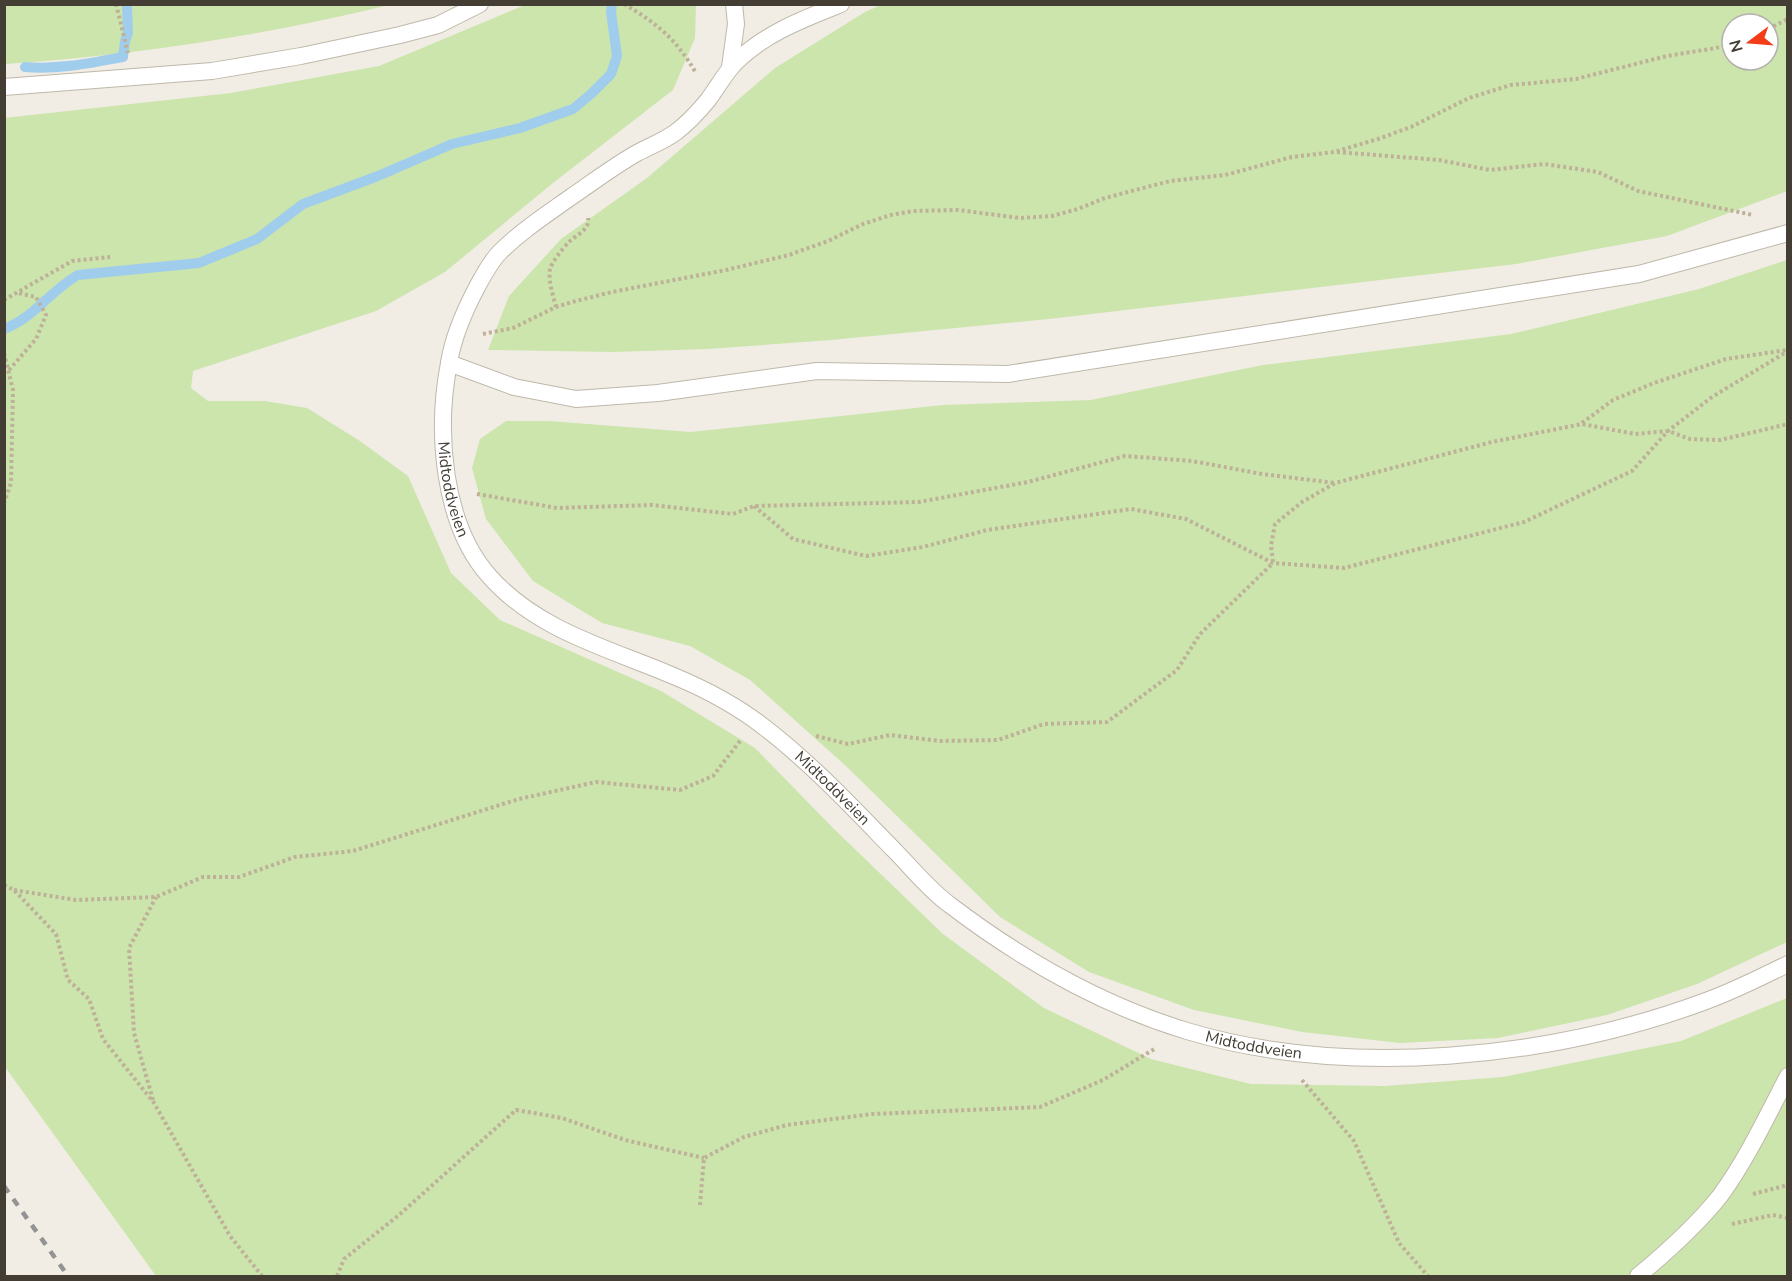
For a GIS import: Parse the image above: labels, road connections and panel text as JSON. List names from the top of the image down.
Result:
{
  "streets": {
    "lane": ["Midtoddveien"]
  },
  "north": "left"
}
